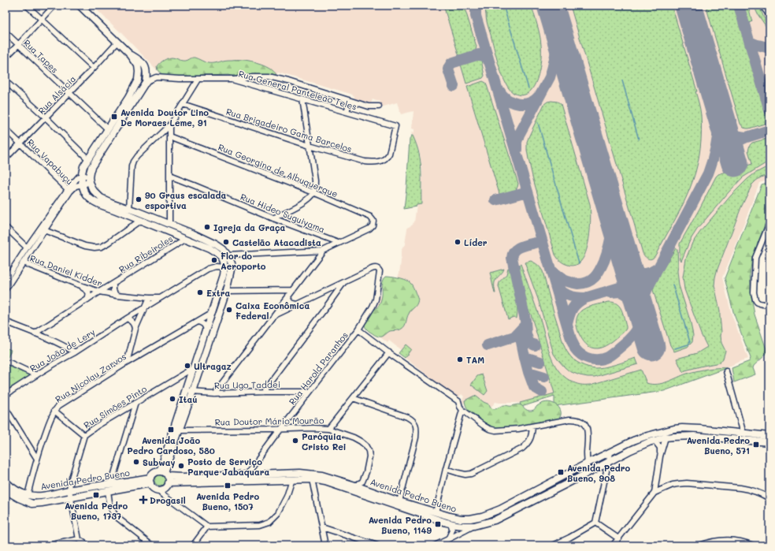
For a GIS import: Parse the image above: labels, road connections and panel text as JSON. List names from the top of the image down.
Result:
{
  "streets": {
    "main road": ["Avenida Pedro Bueno"],
    "street": [
      "Rua Tapes",
      "Rua General Panteleão Teles",
      "Rua Alsácia",
      "Rua Brigadeiro Gama Barcelos",
      "Rua Vapabuçu",
      "Rua Georgina de Albuquerque",
      "Rua Hideo Suguiyama",
      "Rua Ribeiroles",
      "Rua Daniel Kidder",
      "Rua João de Lery",
      "Rua Harold Paranhos",
      "Rua Nicolau Zarvos",
      "Rua Ugo Taddei",
      "Rua Simões Pinto",
      "Rua Doutor Mário Mourão"
    ]
  },
  "crossings": [
    ["Rua Tapes", "Rua Alsácia"],
    ["Rua General Panteleão Teles", "Rua Brigadeiro Gama Barcelos"],
    ["Rua Alsácia", "Rua Vapabuçu"],
    ["Rua Georgina de Albuquerque", "Rua Hideo Suguiyama"],
    ["Rua Ribeiroles", "Rua Daniel Kidder"],
    ["Rua Daniel Kidder", "Rua João de Lery"],
    ["Rua Harold Paranhos", "Rua Ugo Taddei"],
    ["Rua Harold Paranhos", "Rua Doutor Mário Mourão"],
    ["Rua Harold Paranhos", "Avenida Pedro Bueno"],
    ["Rua Nicolau Zarvos", "Avenida Pedro Bueno"],
    ["Rua Simões Pinto", "Avenida Pedro Bueno"],
    ["Rua Doutor Mário Mourão", "Avenida Pedro Bueno"]
  ],
  "places": {
    "transit": [
      "Avenida Doutor Lino De Moraes Leme, 91",
      "Avenida João Pedro Cardoso, 580",
      "Avenida Pedro Bueno, 571",
      "Avenida Pedro Bueno, 908",
      "Avenida Pedro Bueno, 1507",
      "Avenida Pedro Bueno, 1737",
      "Avenida Pedro Bueno, 1149"
    ],
    "other": [
      "90 Graus escalada esportiva",
      "Igreja da Graça",
      "Castelão Atacadista",
      "Líder",
      "Flor do Aeroporto",
      "Extra",
      "Caixa Econômica Federal",
      "TAM",
      "Ultragaz",
      "Itaú",
      "Paróquia Cristo Rei",
      "Subway",
      "Posto de Serviço Parque Jabaquara"
    ],
    "health": ["Drogasil"]
  }
}
